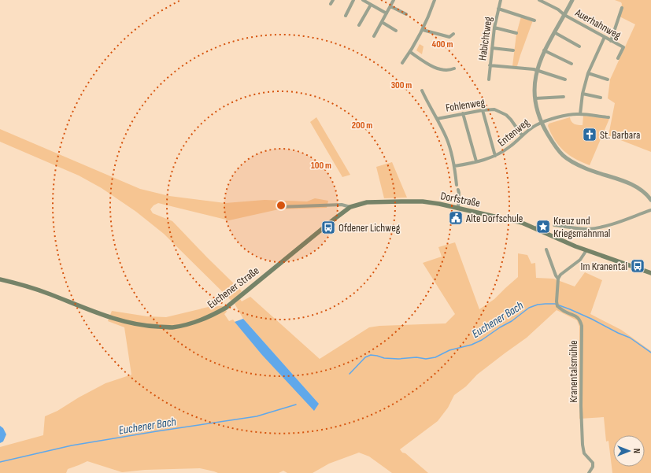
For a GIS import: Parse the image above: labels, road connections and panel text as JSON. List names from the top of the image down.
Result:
{
  "streets": {
    "main road": ["Dorfstraße", "Euchener Straße"],
    "street": [
      "Auerhahnweg",
      "Habichtweg",
      "Fohlenweg",
      "Entenweg",
      "Kranentalsmühle"
    ]
  },
  "crossings": [
    ["Fohlenweg", "Entenweg"],
    ["Dorfstraße", "Euchener Straße"]
  ],
  "water": ["Euchener Bach"],
  "places": {
    "church": ["St. Barbara"],
    "public building": ["Alte Dorfschule"],
    "place": ["Kreuz und Kriegsmahnmal"],
    "bus stop": ["Ofdener Lichweg", "Im Kranental"]
  },
  "north": "right",
  "rings": [
    "400 m",
    "300 m",
    "200 m",
    "100 m"
  ]
}
